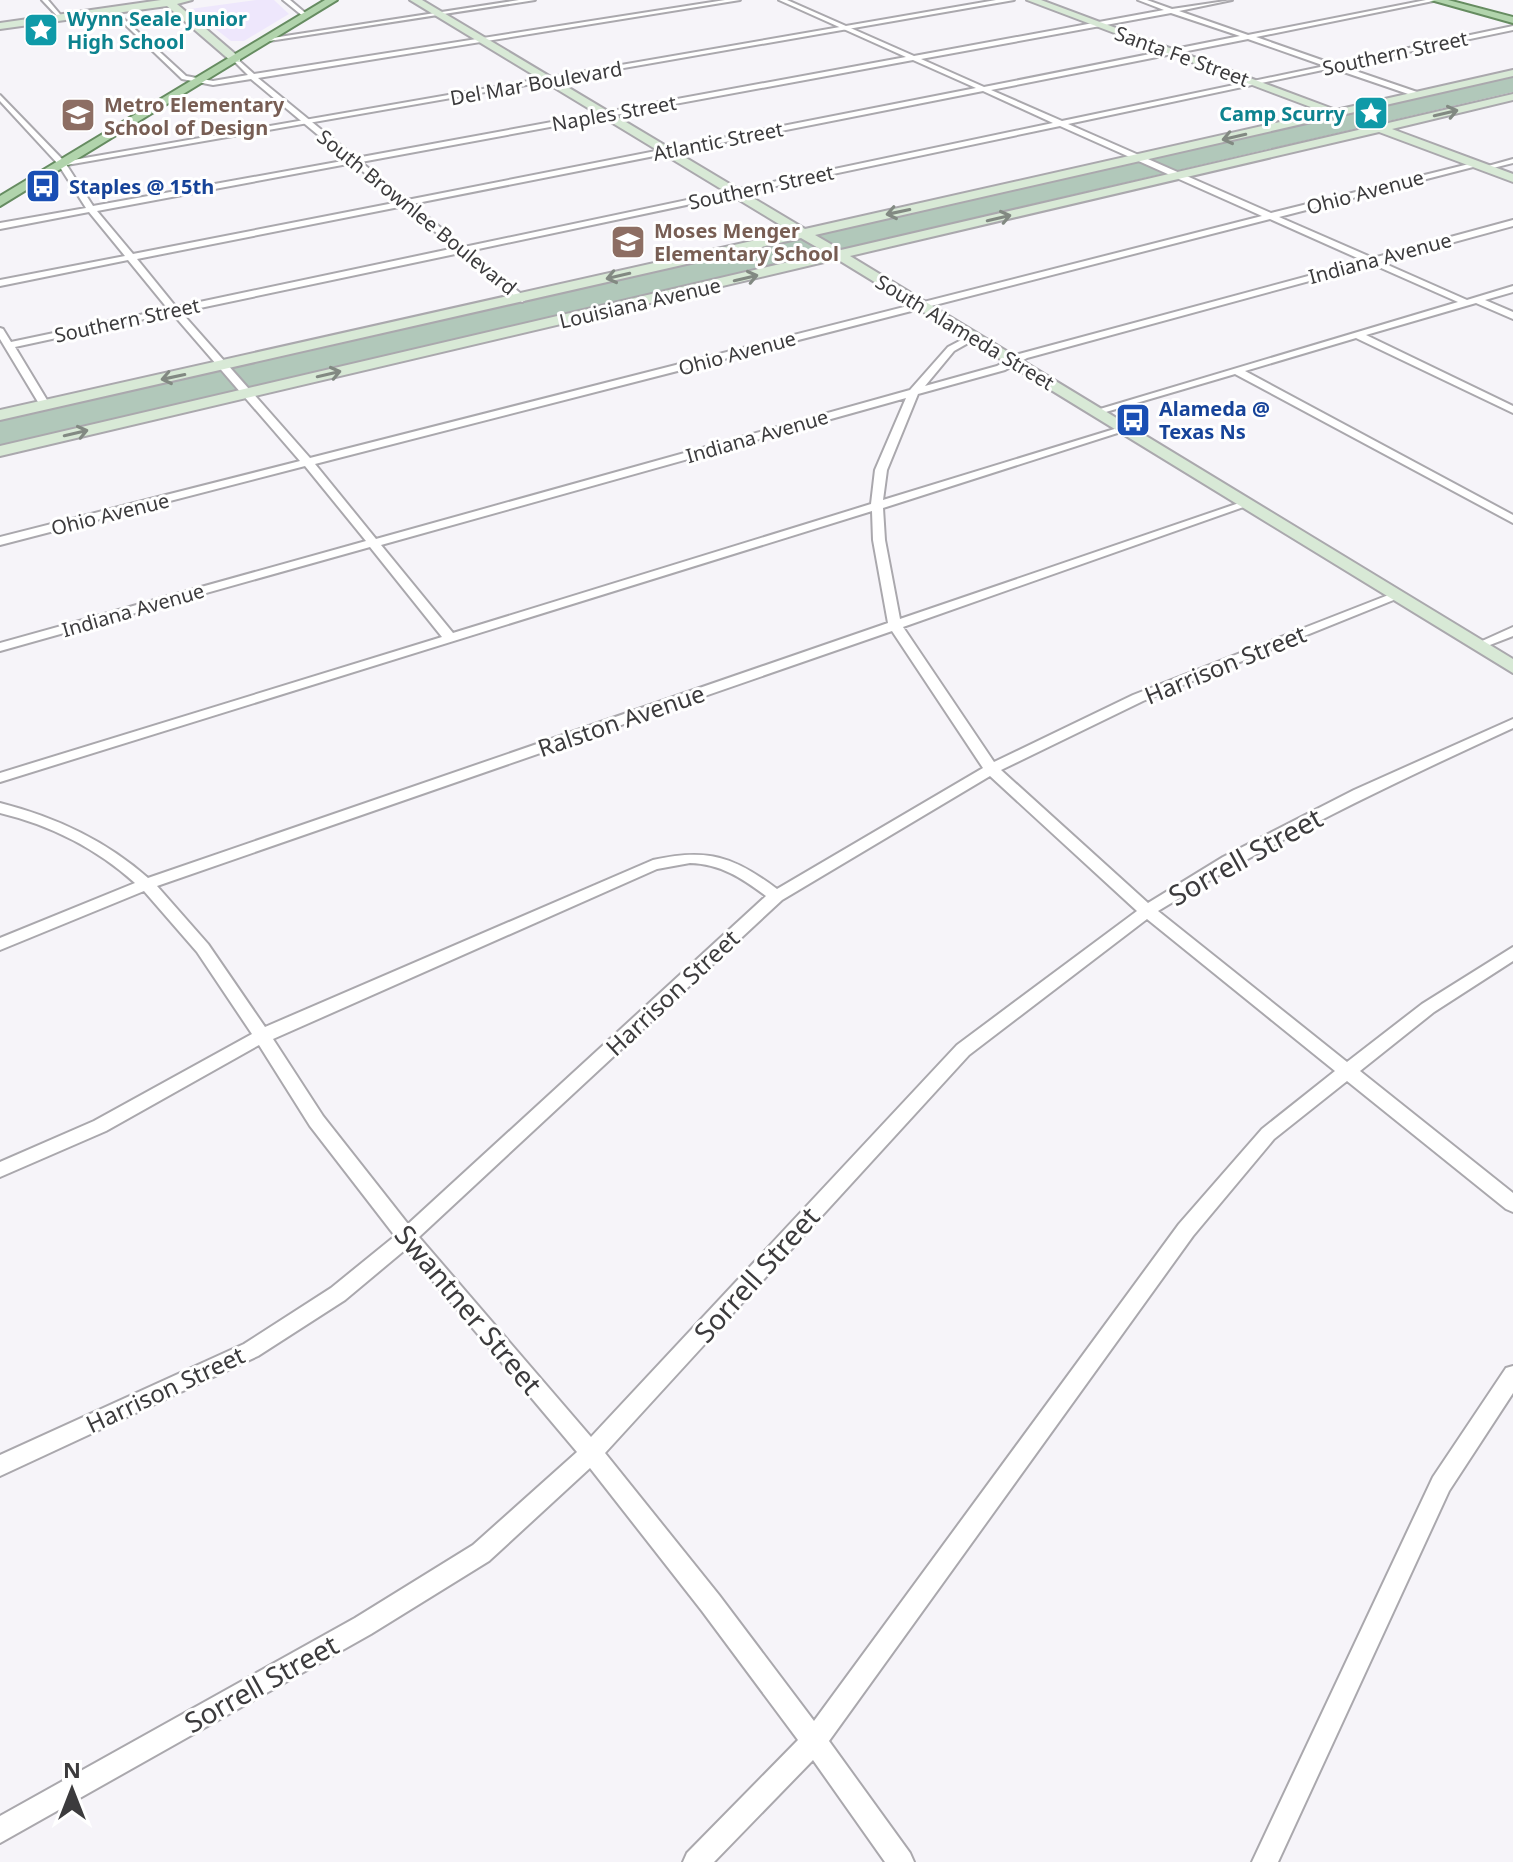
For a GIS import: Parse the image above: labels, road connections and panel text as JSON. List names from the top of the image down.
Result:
{
  "streets": {
    "main road": [
      "Santa Fe Street",
      "South Brownlee Boulevard",
      "Louisiana Avenue",
      "South Alameda Street"
    ],
    "street": [
      "Southern Street",
      "Del Mar Boulevard",
      "Naples Street",
      "Atlantic Street",
      "Ohio Avenue",
      "Indiana Avenue",
      "Harrison Street",
      "Ralston Avenue",
      "Sorrell Street",
      "Swantner Street"
    ]
  },
  "crossings": [
    ["Southern Street", "Santa Fe Street"],
    ["Southern Street", "South Brownlee Boulevard"],
    ["Southern Street", "South Alameda Street"],
    ["Santa Fe Street", "Naples Street"],
    ["Santa Fe Street", "Atlantic Street"],
    ["Santa Fe Street", "Ohio Avenue"],
    ["Santa Fe Street", "Louisiana Avenue"],
    ["Del Mar Boulevard", "South Brownlee Boulevard"],
    ["Del Mar Boulevard", "South Alameda Street"],
    ["Naples Street", "South Brownlee Boulevard"],
    ["Naples Street", "South Alameda Street"],
    ["Atlantic Street", "South Brownlee Boulevard"],
    ["Atlantic Street", "South Alameda Street"],
    ["Ohio Avenue", "South Alameda Street"],
    ["South Brownlee Boulevard", "Louisiana Avenue"],
    ["Indiana Avenue", "South Alameda Street"],
    ["Louisiana Avenue", "South Alameda Street"],
    ["South Alameda Street", "Harrison Street"],
    ["South Alameda Street", "Ralston Avenue"],
    ["Harrison Street", "Swantner Street"],
    ["Ralston Avenue", "Swantner Street"],
    ["Sorrell Street", "Swantner Street"]
  ],
  "places": {
    "place": ["Wynn Seale Junior High School", "Camp Scurry"],
    "school or university": ["Metro Elementary School of Design", "Moses Menger Elementary School"],
    "bus stop": ["Staples @ 15th", "Alameda @ Texas Ns"]
  },
  "north": "top"
}
